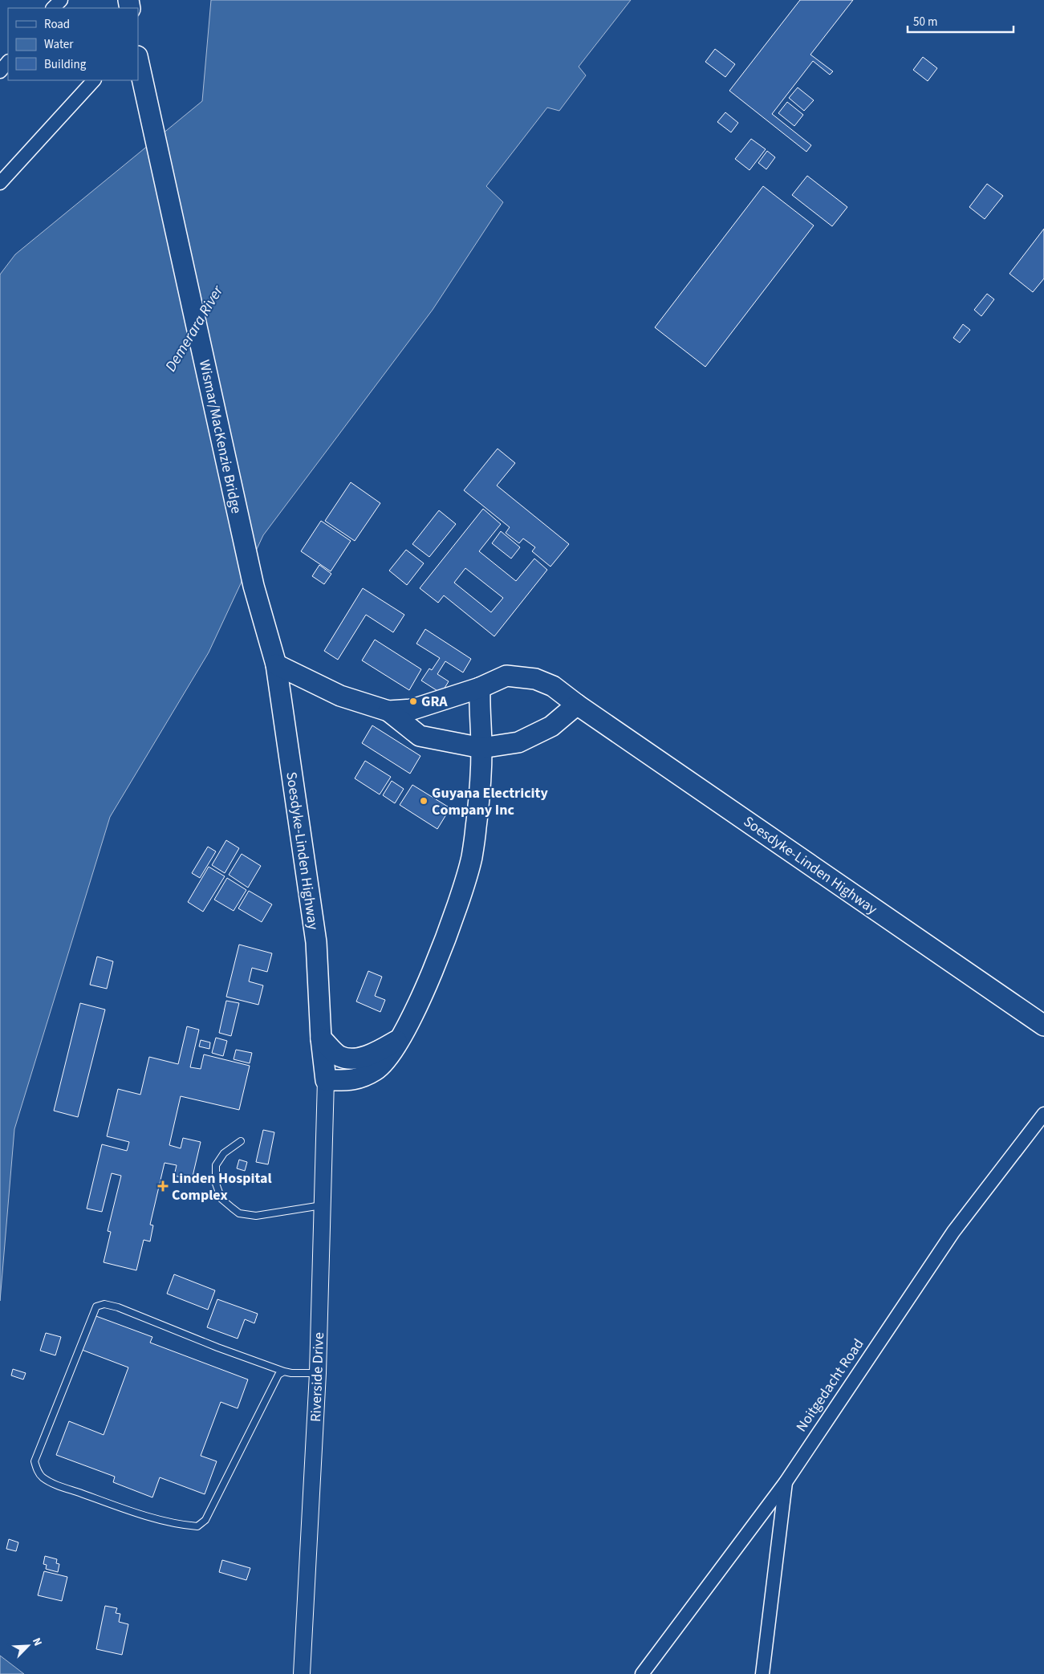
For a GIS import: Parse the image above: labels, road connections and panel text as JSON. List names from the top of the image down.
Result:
{
  "streets": {
    "main road": ["Wismar/MacKenzie Bridge", "Soesdyke-Linden Highway"],
    "street": ["Riverside Drive", "Noitgedacht Road"]
  },
  "crossings": [
    ["Wismar/MacKenzie Bridge", "Soesdyke-Linden Highway"],
    ["Soesdyke-Linden Highway", "Riverside Drive"]
  ],
  "water": ["Demerara River"],
  "places": {
    "other": ["GRA", "Guyana Electricity Company Inc"],
    "health": ["Linden Hospital Complex"]
  },
  "legend": ["Road", "Water", "Building"],
  "scale_bar": "50 m",
  "north": "top right"
}
